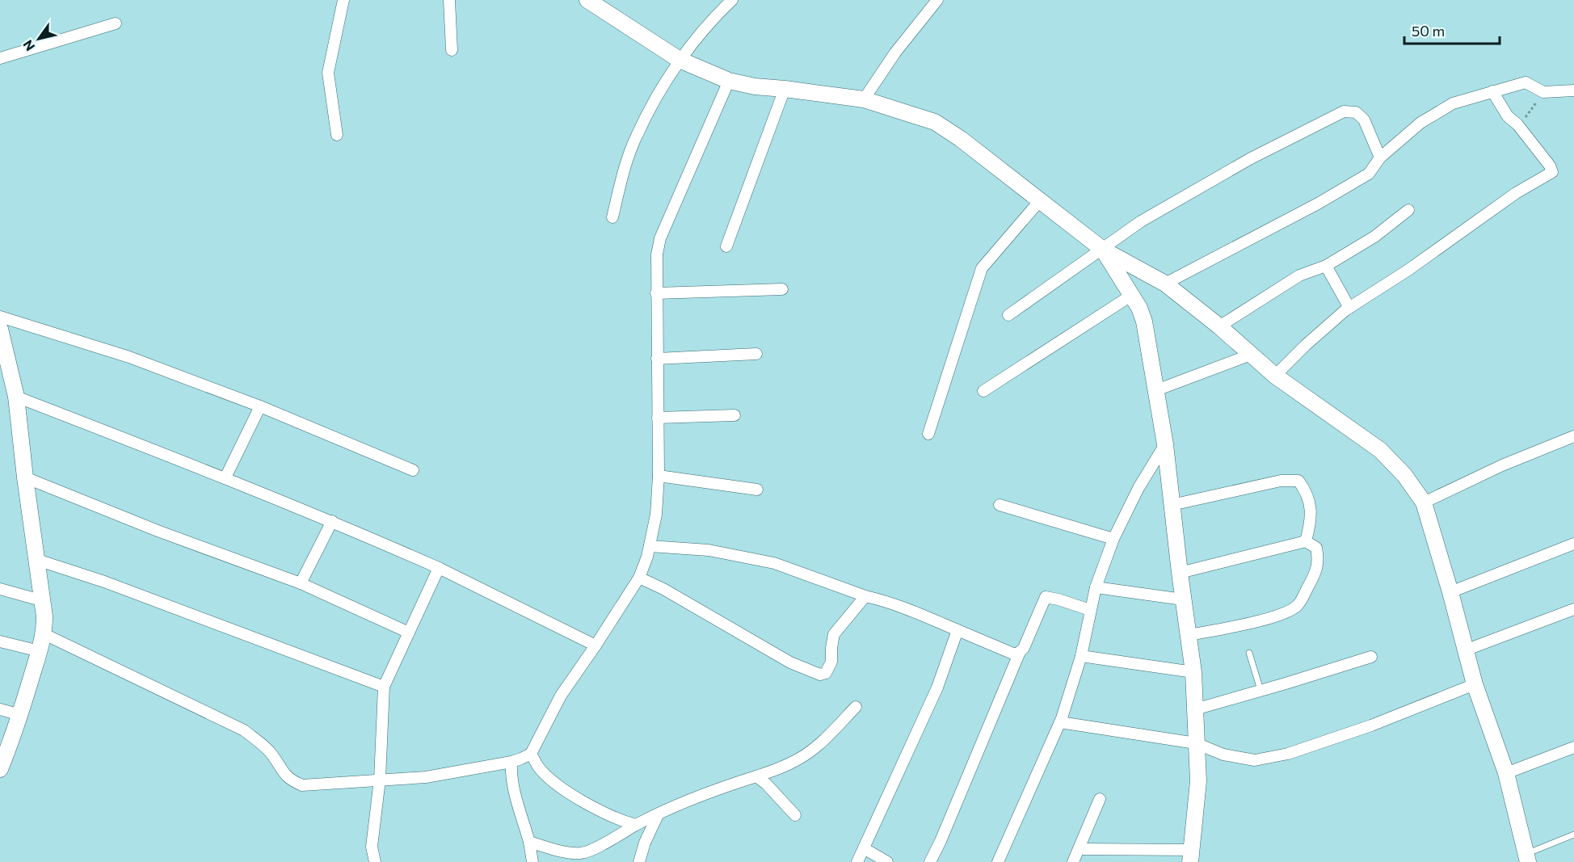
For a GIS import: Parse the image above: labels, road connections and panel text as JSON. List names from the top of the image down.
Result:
{
  "scale_bar": "50 m",
  "north": "bottom left"
}
